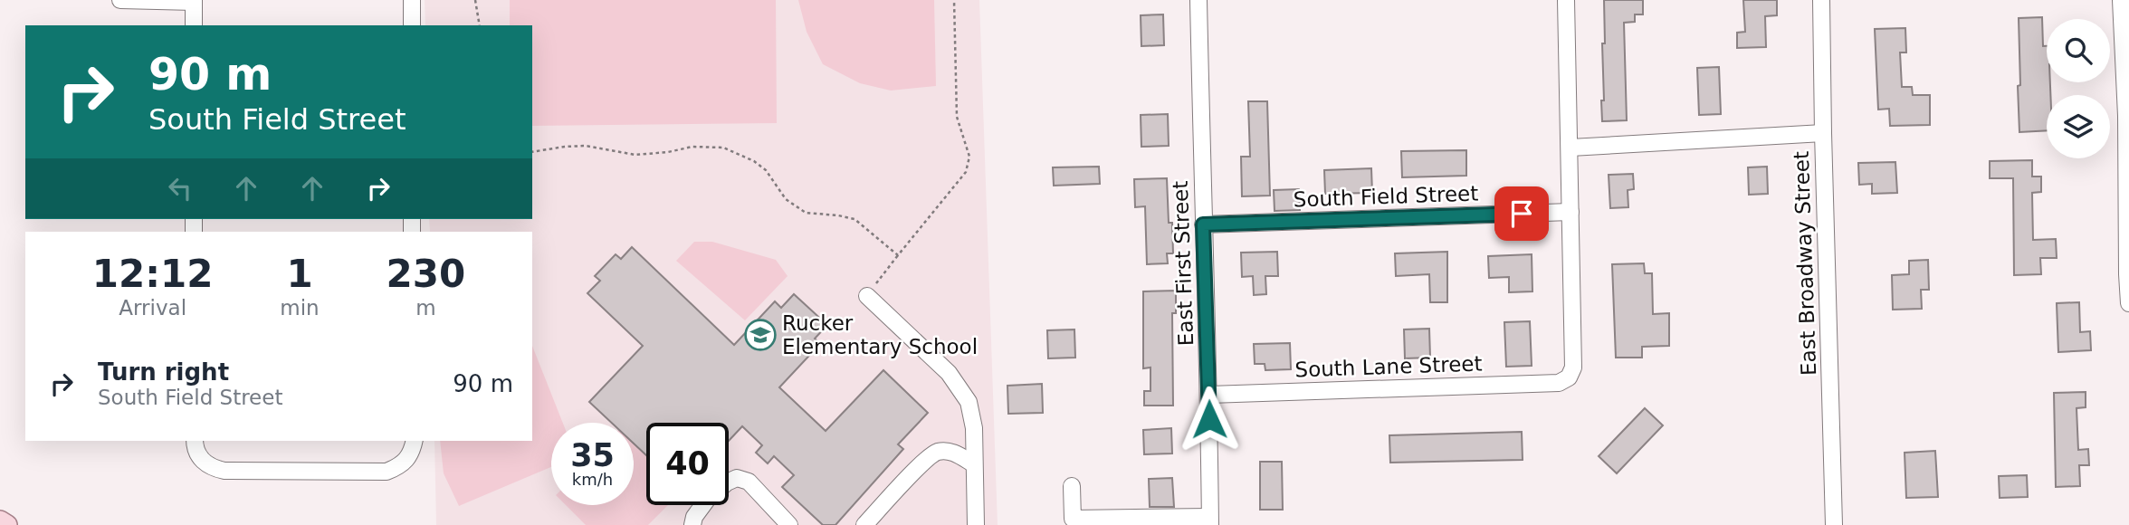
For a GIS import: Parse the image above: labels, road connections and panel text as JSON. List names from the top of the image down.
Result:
{
  "streets": {
    "street": [
      "South Field Street",
      "East First Street",
      "East Broadway Street",
      "South Lane Street"
    ]
  },
  "crossings": [
    ["South Field Street", "East First Street"],
    ["South Field Street", "South Lane Street"],
    ["East First Street", "South Lane Street"]
  ],
  "places": {
    "school or university": ["Rucker Elementary School"]
  },
  "page": {
    "turn": ["90 m", "South Field Street"],
    "eta": [
      "12:12",
      "Arrival",
      "1",
      "min",
      "230",
      "m"
    ],
    "list": [
      {
        "name": "Turn right",
        "note": "South Field Street",
        "value": "90 m"
      }
    ],
    "speed": "35 km/h",
    "limit": "40"
  }
}
